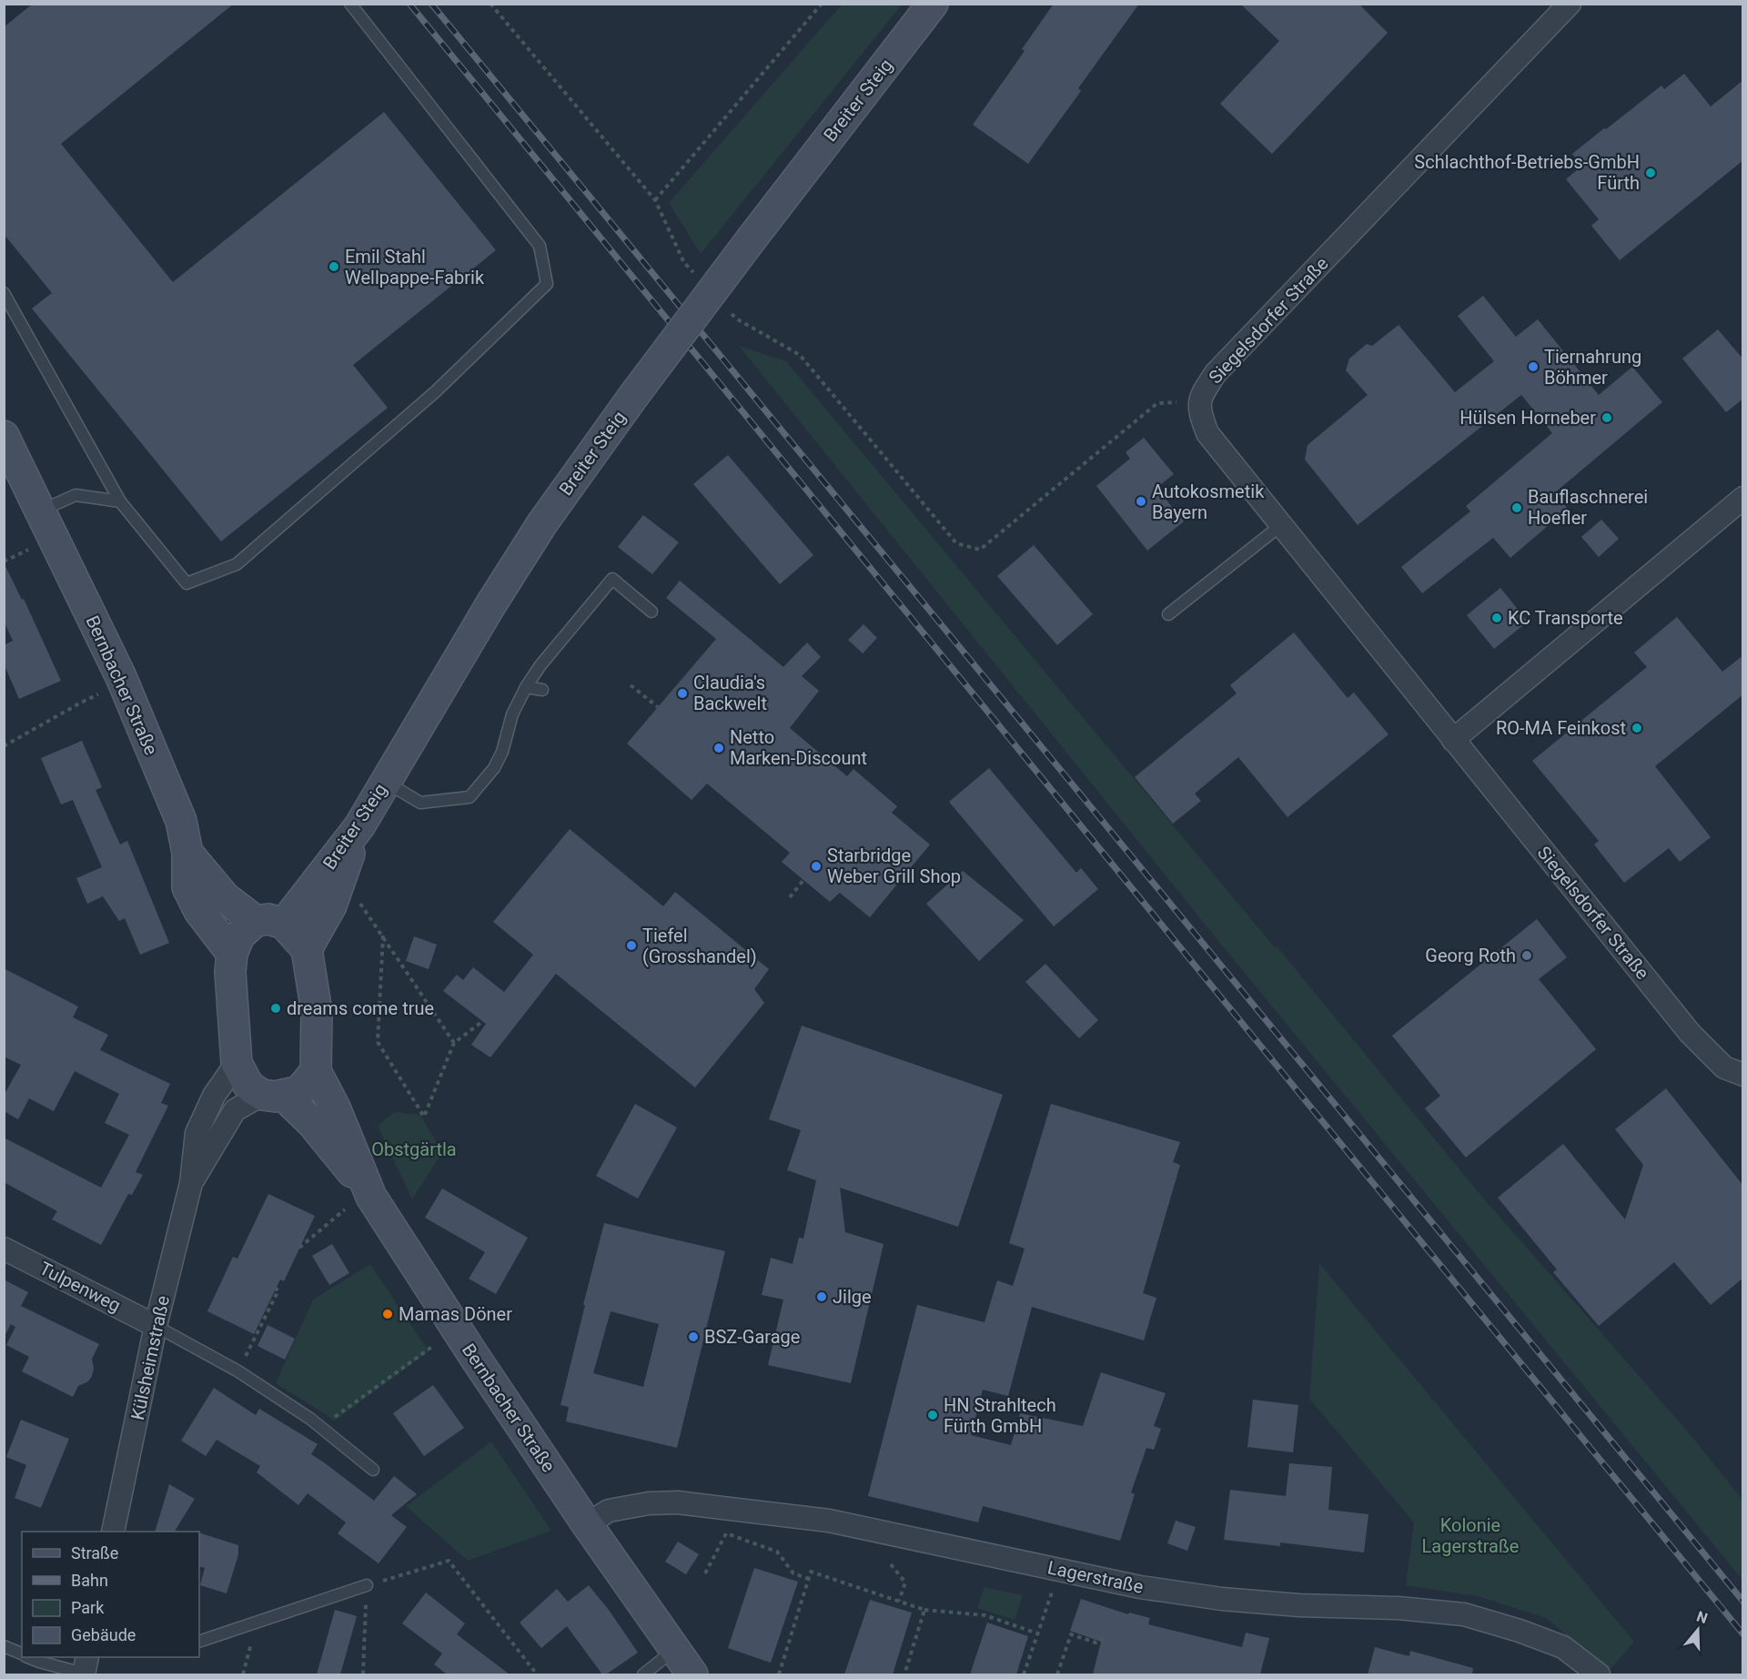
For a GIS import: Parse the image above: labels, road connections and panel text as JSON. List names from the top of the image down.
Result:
{
  "streets": {
    "street": [
      "Breiter Steig",
      "Siegelsdorfer Straße",
      "Bernbacher Straße",
      "Tulpenweg",
      "Külsheimstraße",
      "Lagerstraße"
    ]
  },
  "crossings": [
    ["Breiter Steig", "Bernbacher Straße"],
    ["Bernbacher Straße", "Lagerstraße"],
    ["Tulpenweg", "Külsheimstraße"]
  ],
  "parks": ["Obstgärtla", "Kolonie Lagerstraße"],
  "places": [
    "Schlachthof-Betriebs-GmbH Fürth",
    "Emil Stahl Wellpappe-Fabrik",
    "Tiernahrung Böhmer",
    "Hülsen Horneber",
    "Autokosmetik Bayern",
    "Bauflaschnerei Hoefler",
    "KC Transporte",
    "Claudia's Backwelt",
    "RO-MA Feinkost",
    "Netto Marken-Discount",
    "Starbridge Weber Grill Shop",
    "Tiefel (Grosshandel)",
    "Georg Roth",
    "dreams come true",
    "Jilge",
    "Mamas Döner",
    "BSZ-Garage",
    "HN Strahltech Fürth GmbH"
  ],
  "legend": [
    "Straße",
    "Bahn",
    "Park",
    "Gebäude"
  ],
  "north": "top"
}
